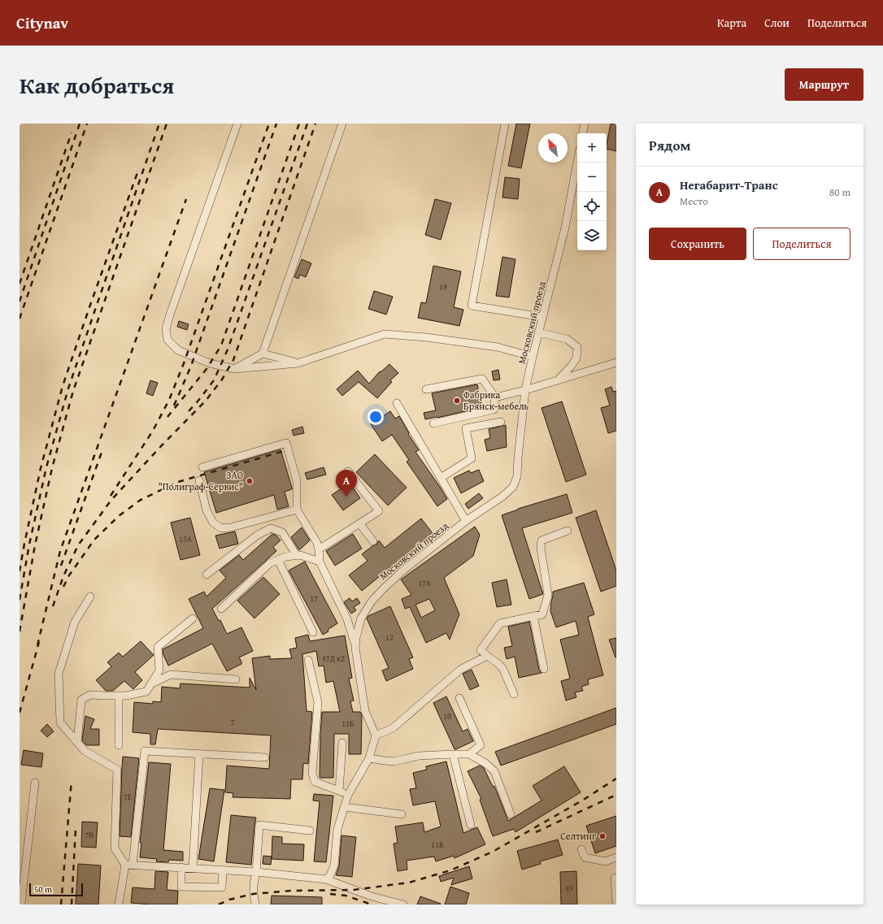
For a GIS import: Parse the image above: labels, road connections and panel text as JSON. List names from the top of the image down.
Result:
{
  "streets": {
    "street": ["Московский проезд"]
  },
  "places": ["Фабрика Брянск-мебель", "ЗАО \"Полиграф-Сервис\"", "Селтинг"],
  "house_numbers": [
    "19",
    "13А",
    "17А",
    "17",
    "12",
    "47Д к2",
    "10",
    "7",
    "11Б",
    "7Е",
    "7В",
    "11В",
    "49"
  ],
  "scale_bar": "50 m",
  "north": "top left",
  "page": {
    "header": "Citynav",
    "nav": ["Карта", "Слои", "Поделиться"],
    "title": "Как добраться",
    "buttons": [
      "Маршрут",
      ["Сохранить", "Поделиться"]
    ],
    "heading": "Рядом",
    "map_buttons": ["+", "−"],
    "list": [
      {
        "mark": "A",
        "name": "Негабарит-Транс",
        "note": "Место",
        "value": "80 m"
      }
    ],
    "pins": "A",
    "scale": "50 m"
  }
}
